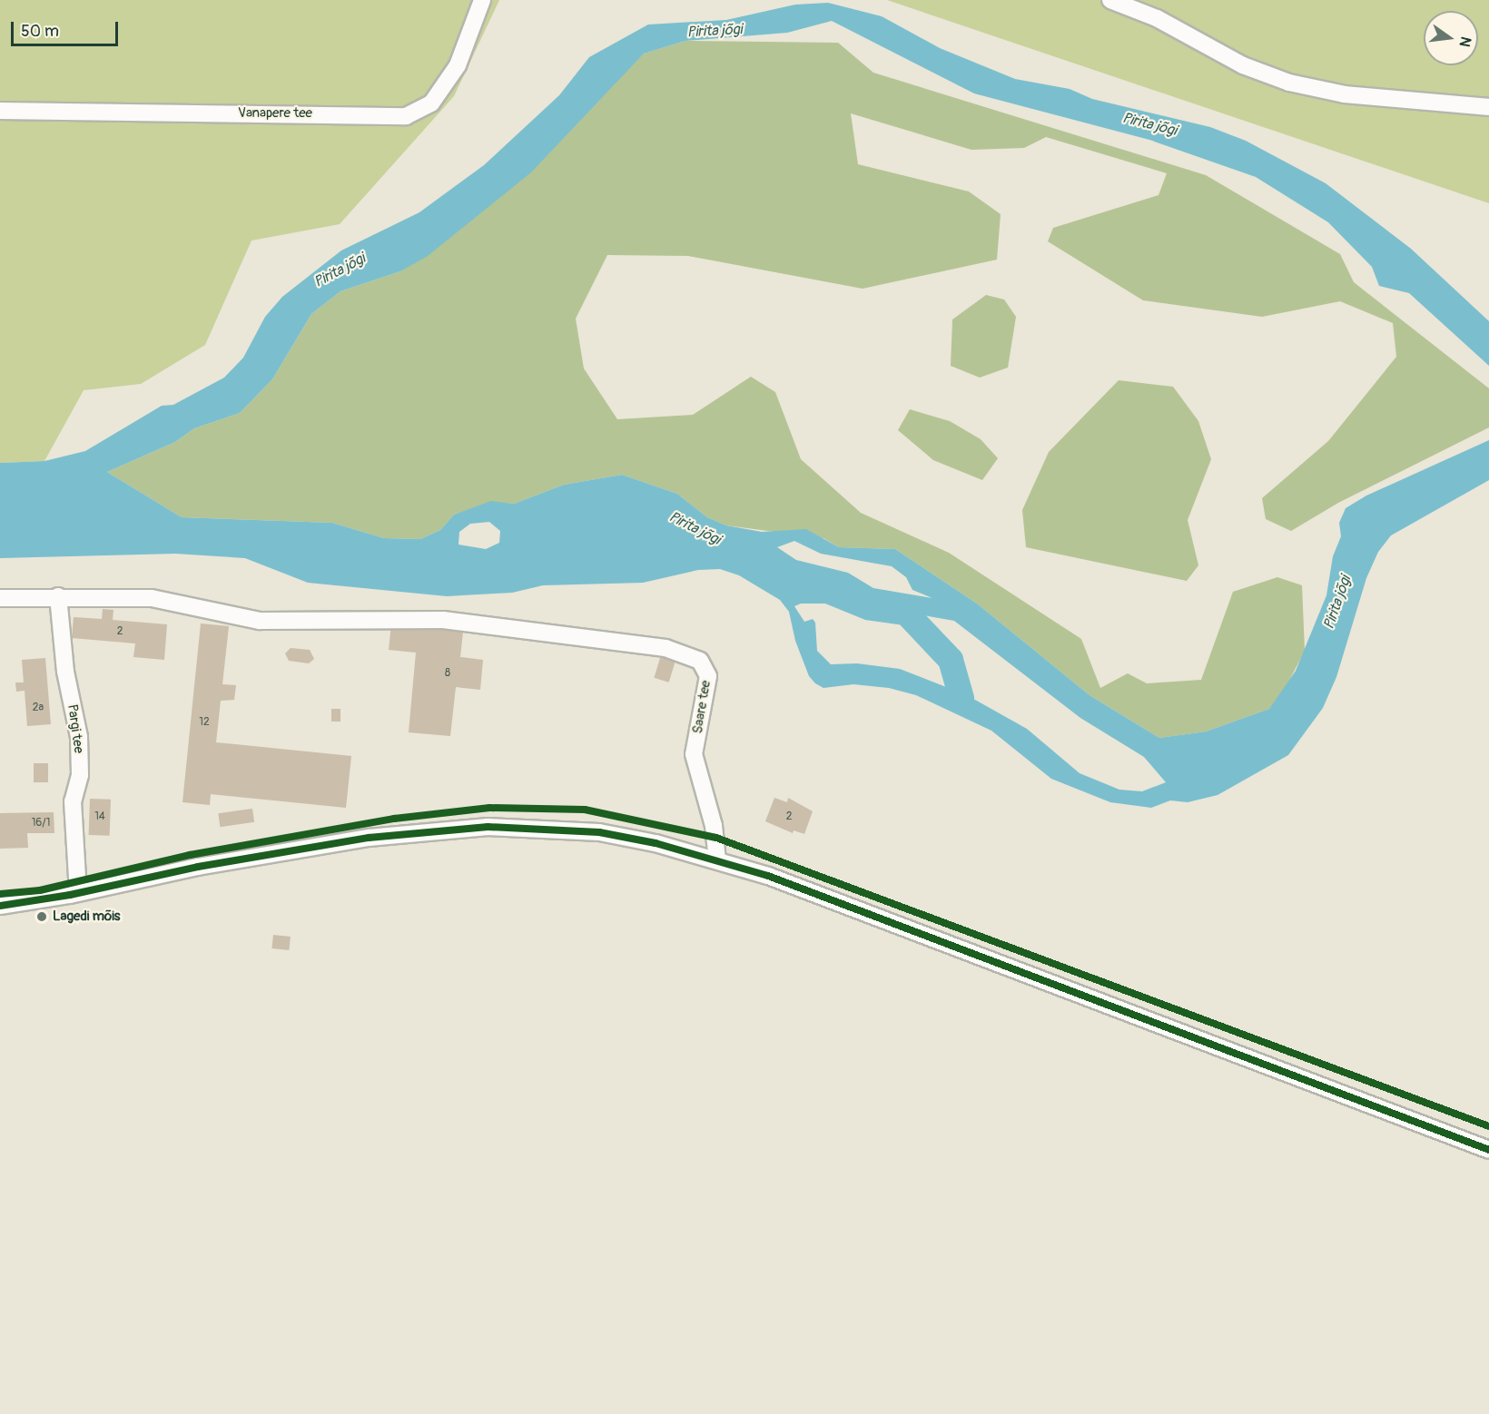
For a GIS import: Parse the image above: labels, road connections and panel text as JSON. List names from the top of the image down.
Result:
{
  "streets": {
    "street": ["Vanapere tee", "Saare tee", "Pargi tee"]
  },
  "crossings": [
    ["Saare tee", "Pargi tee"]
  ],
  "water": ["Pirita jõgi"],
  "places": ["Lagedi mõis"],
  "house_numbers": [
    "2",
    "8",
    "2a",
    "12",
    "14",
    "2",
    "16/1"
  ],
  "scale_bar": "50 m",
  "north": "right"
}
